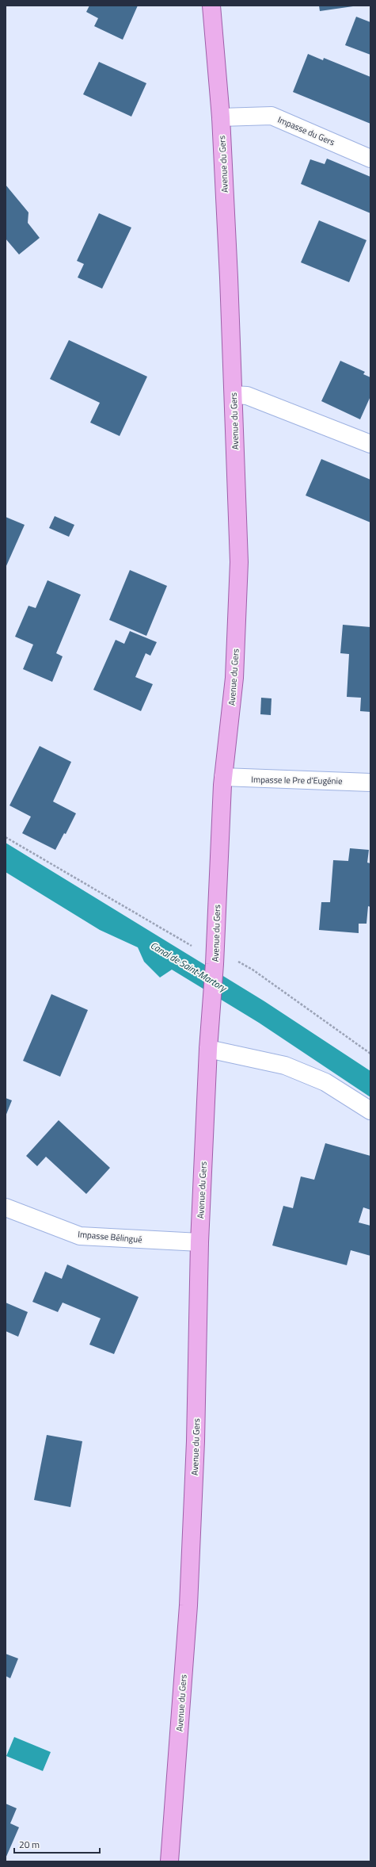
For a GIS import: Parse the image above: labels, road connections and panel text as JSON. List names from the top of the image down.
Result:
{
  "streets": {
    "main road": ["Avenue du Gers"],
    "street": ["Impasse du Gers", "Impasse le Pre d'Eugénie", "Impasse Bélingué"]
  },
  "crossings": [
    ["Impasse du Gers", "Avenue du Gers"],
    ["Avenue du Gers", "Impasse le Pre d'Eugénie"],
    ["Avenue du Gers", "Impasse Bélingué"]
  ],
  "water": ["Canal de Saint-Martory"],
  "scale_bar": "20 m"
}
